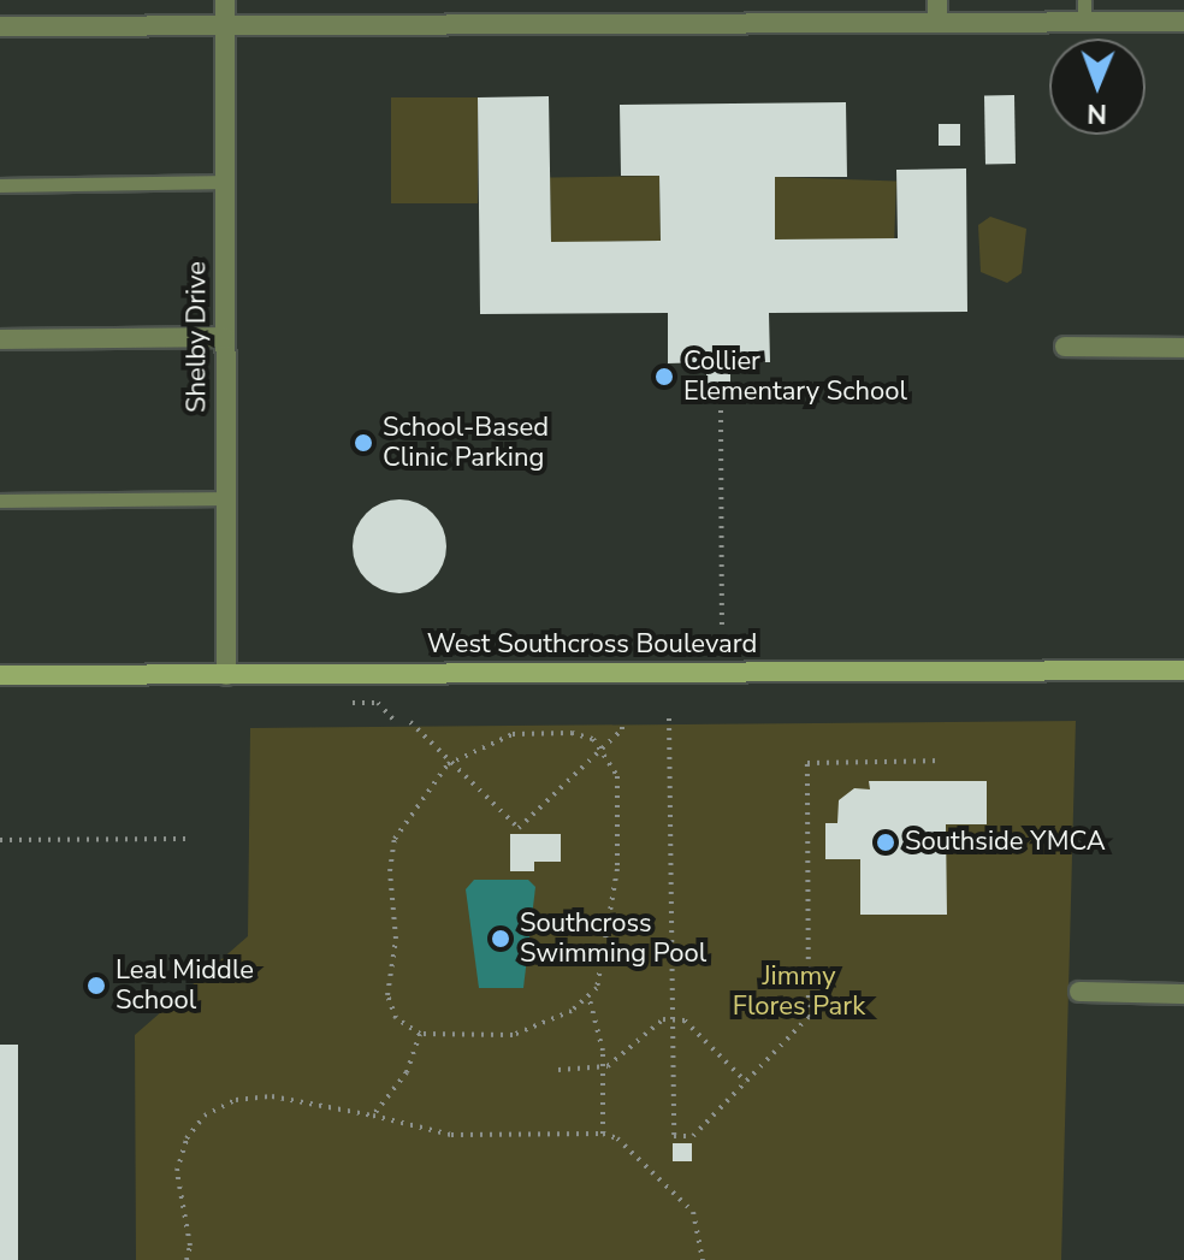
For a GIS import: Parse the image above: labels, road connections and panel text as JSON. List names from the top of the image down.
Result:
{
  "streets": {
    "main road": ["West Southcross Boulevard"],
    "street": ["Shelby Drive"]
  },
  "crossings": [
    ["Shelby Drive", "West Southcross Boulevard"]
  ],
  "parks": ["Jimmy Flores Park"],
  "places": [
    "Collier Elementary School",
    "School-Based Clinic Parking",
    "Southside YMCA",
    "Southcross Swimming Pool",
    "Leal Middle School"
  ],
  "north": "bottom"
}
